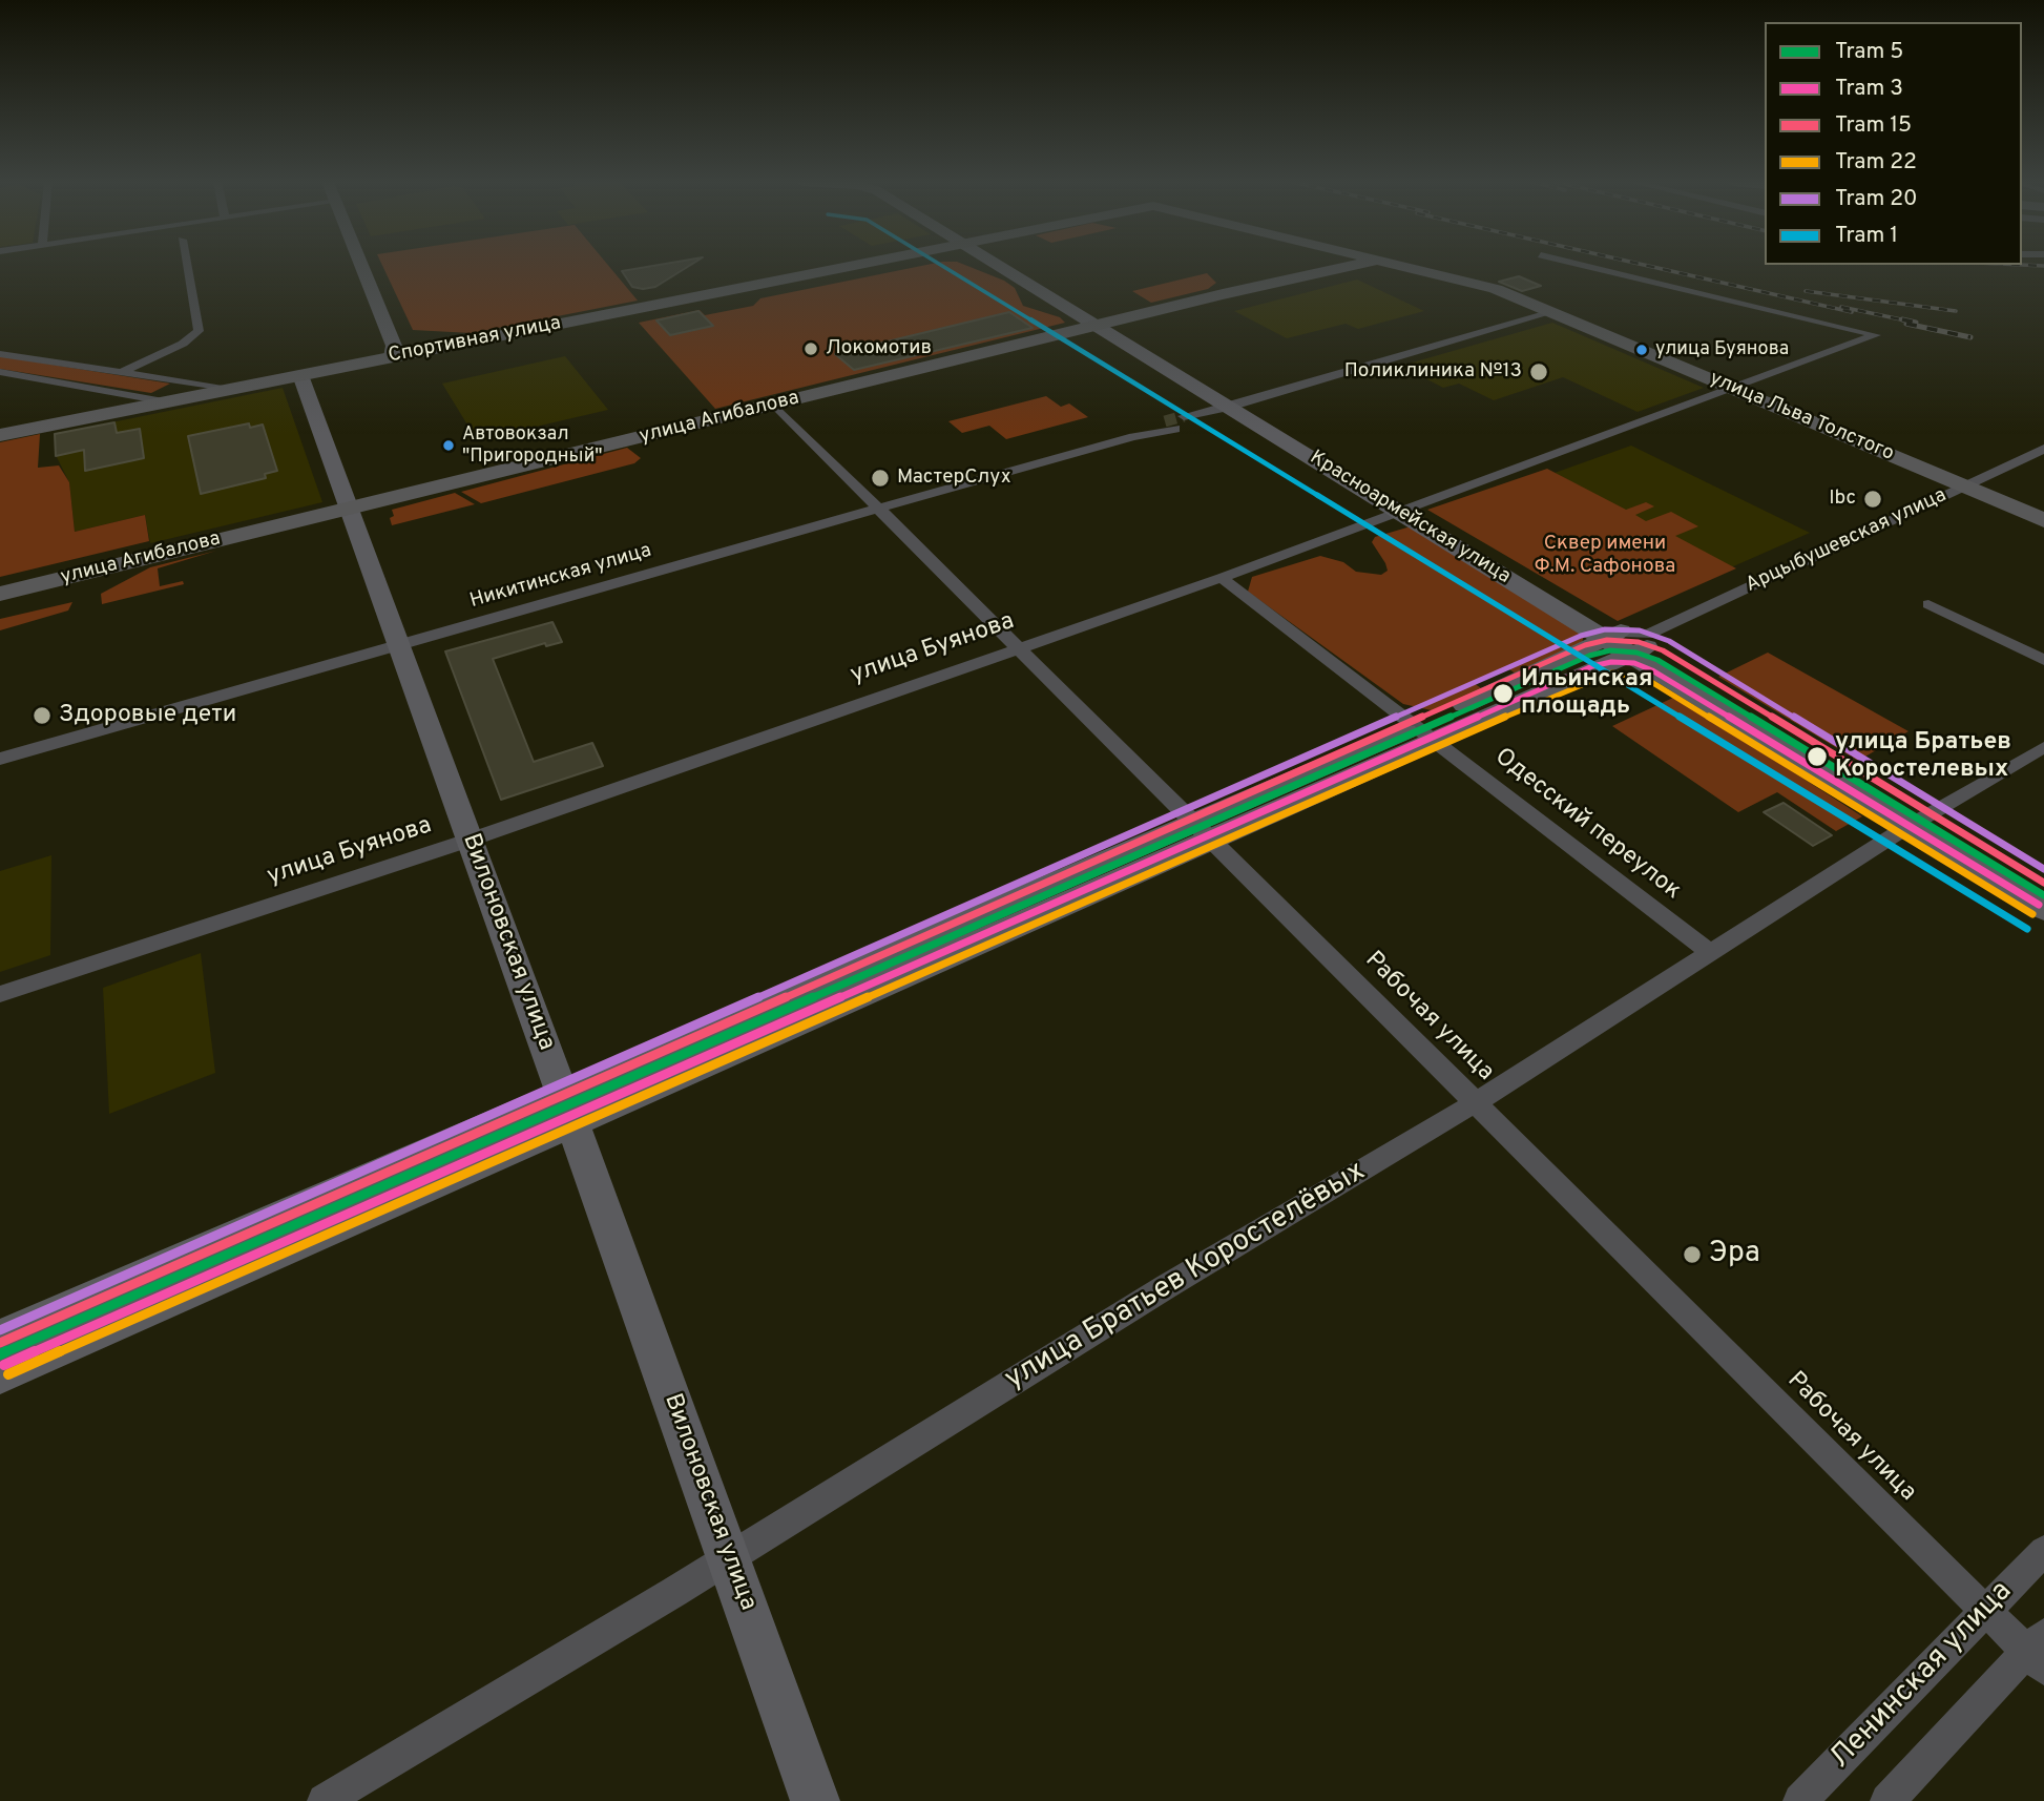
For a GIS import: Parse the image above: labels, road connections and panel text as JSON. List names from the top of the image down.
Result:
{
  "streets": {
    "main road": [
      "Спортивная улица",
      "улица Льва Толстого",
      "улица Агибалова",
      "Красноармейская улица",
      "Арцыбушевская улица",
      "Вилоновская улица"
    ],
    "street": [
      "Никитинская улица",
      "улица Буянова",
      "Одесский переулок",
      "Рабочая улица",
      "улица Братьев Коростелёвых",
      "Ленинская улица"
    ]
  },
  "crossings": [
    ["Спортивная улица", "Вилоновская улица"],
    ["улица Льва Толстого", "Арцыбушевская улица"],
    ["улица Льва Толстого", "улица Буянова"],
    ["улица Агибалова", "Красноармейская улица"],
    ["улица Агибалова", "Вилоновская улица"],
    ["улица Агибалова", "Рабочая улица"],
    ["Красноармейская улица", "Арцыбушевская улица"],
    ["Красноармейская улица", "улица Буянова"],
    ["Красноармейская улица", "улица Братьев Коростелёвых"],
    ["Арцыбушевская улица", "Одесский переулок"],
    ["Арцыбушевская улица", "Вилоновская улица"],
    ["Арцыбушевская улица", "Рабочая улица"],
    ["Никитинская улица", "Вилоновская улица"],
    ["Никитинская улица", "Рабочая улица"],
    ["улица Буянова", "Одесский переулок"],
    ["улица Буянова", "Вилоновская улица"],
    ["улица Буянова", "Рабочая улица"],
    ["Одесский переулок", "улица Братьев Коростелёвых"],
    ["Вилоновская улица", "улица Братьев Коростелёвых"],
    ["Рабочая улица", "улица Братьев Коростелёвых"],
    ["Рабочая улица", "Ленинская улица"]
  ],
  "parks": ["Cквер имени Ф.М. Сафонова"],
  "places": [
    "Локомотив",
    "улица Буянова",
    "Поликлиника №13",
    "Автовокзал \"Пригородный\"",
    "МастерСлух",
    "Ibc",
    "Ильинская площадь",
    "Здоровые дети",
    "улица Братьев Коростелевых",
    "Эра"
  ],
  "lines": [
    "tram line 1",
    "tram line 20",
    "tram line 15",
    "tram line 5",
    "tram line 3",
    "tram line 22"
  ],
  "legend": [
    "Tram 5",
    "Tram 3",
    "Tram 15",
    "Tram 22",
    "Tram 20",
    "Tram 1"
  ]
}
